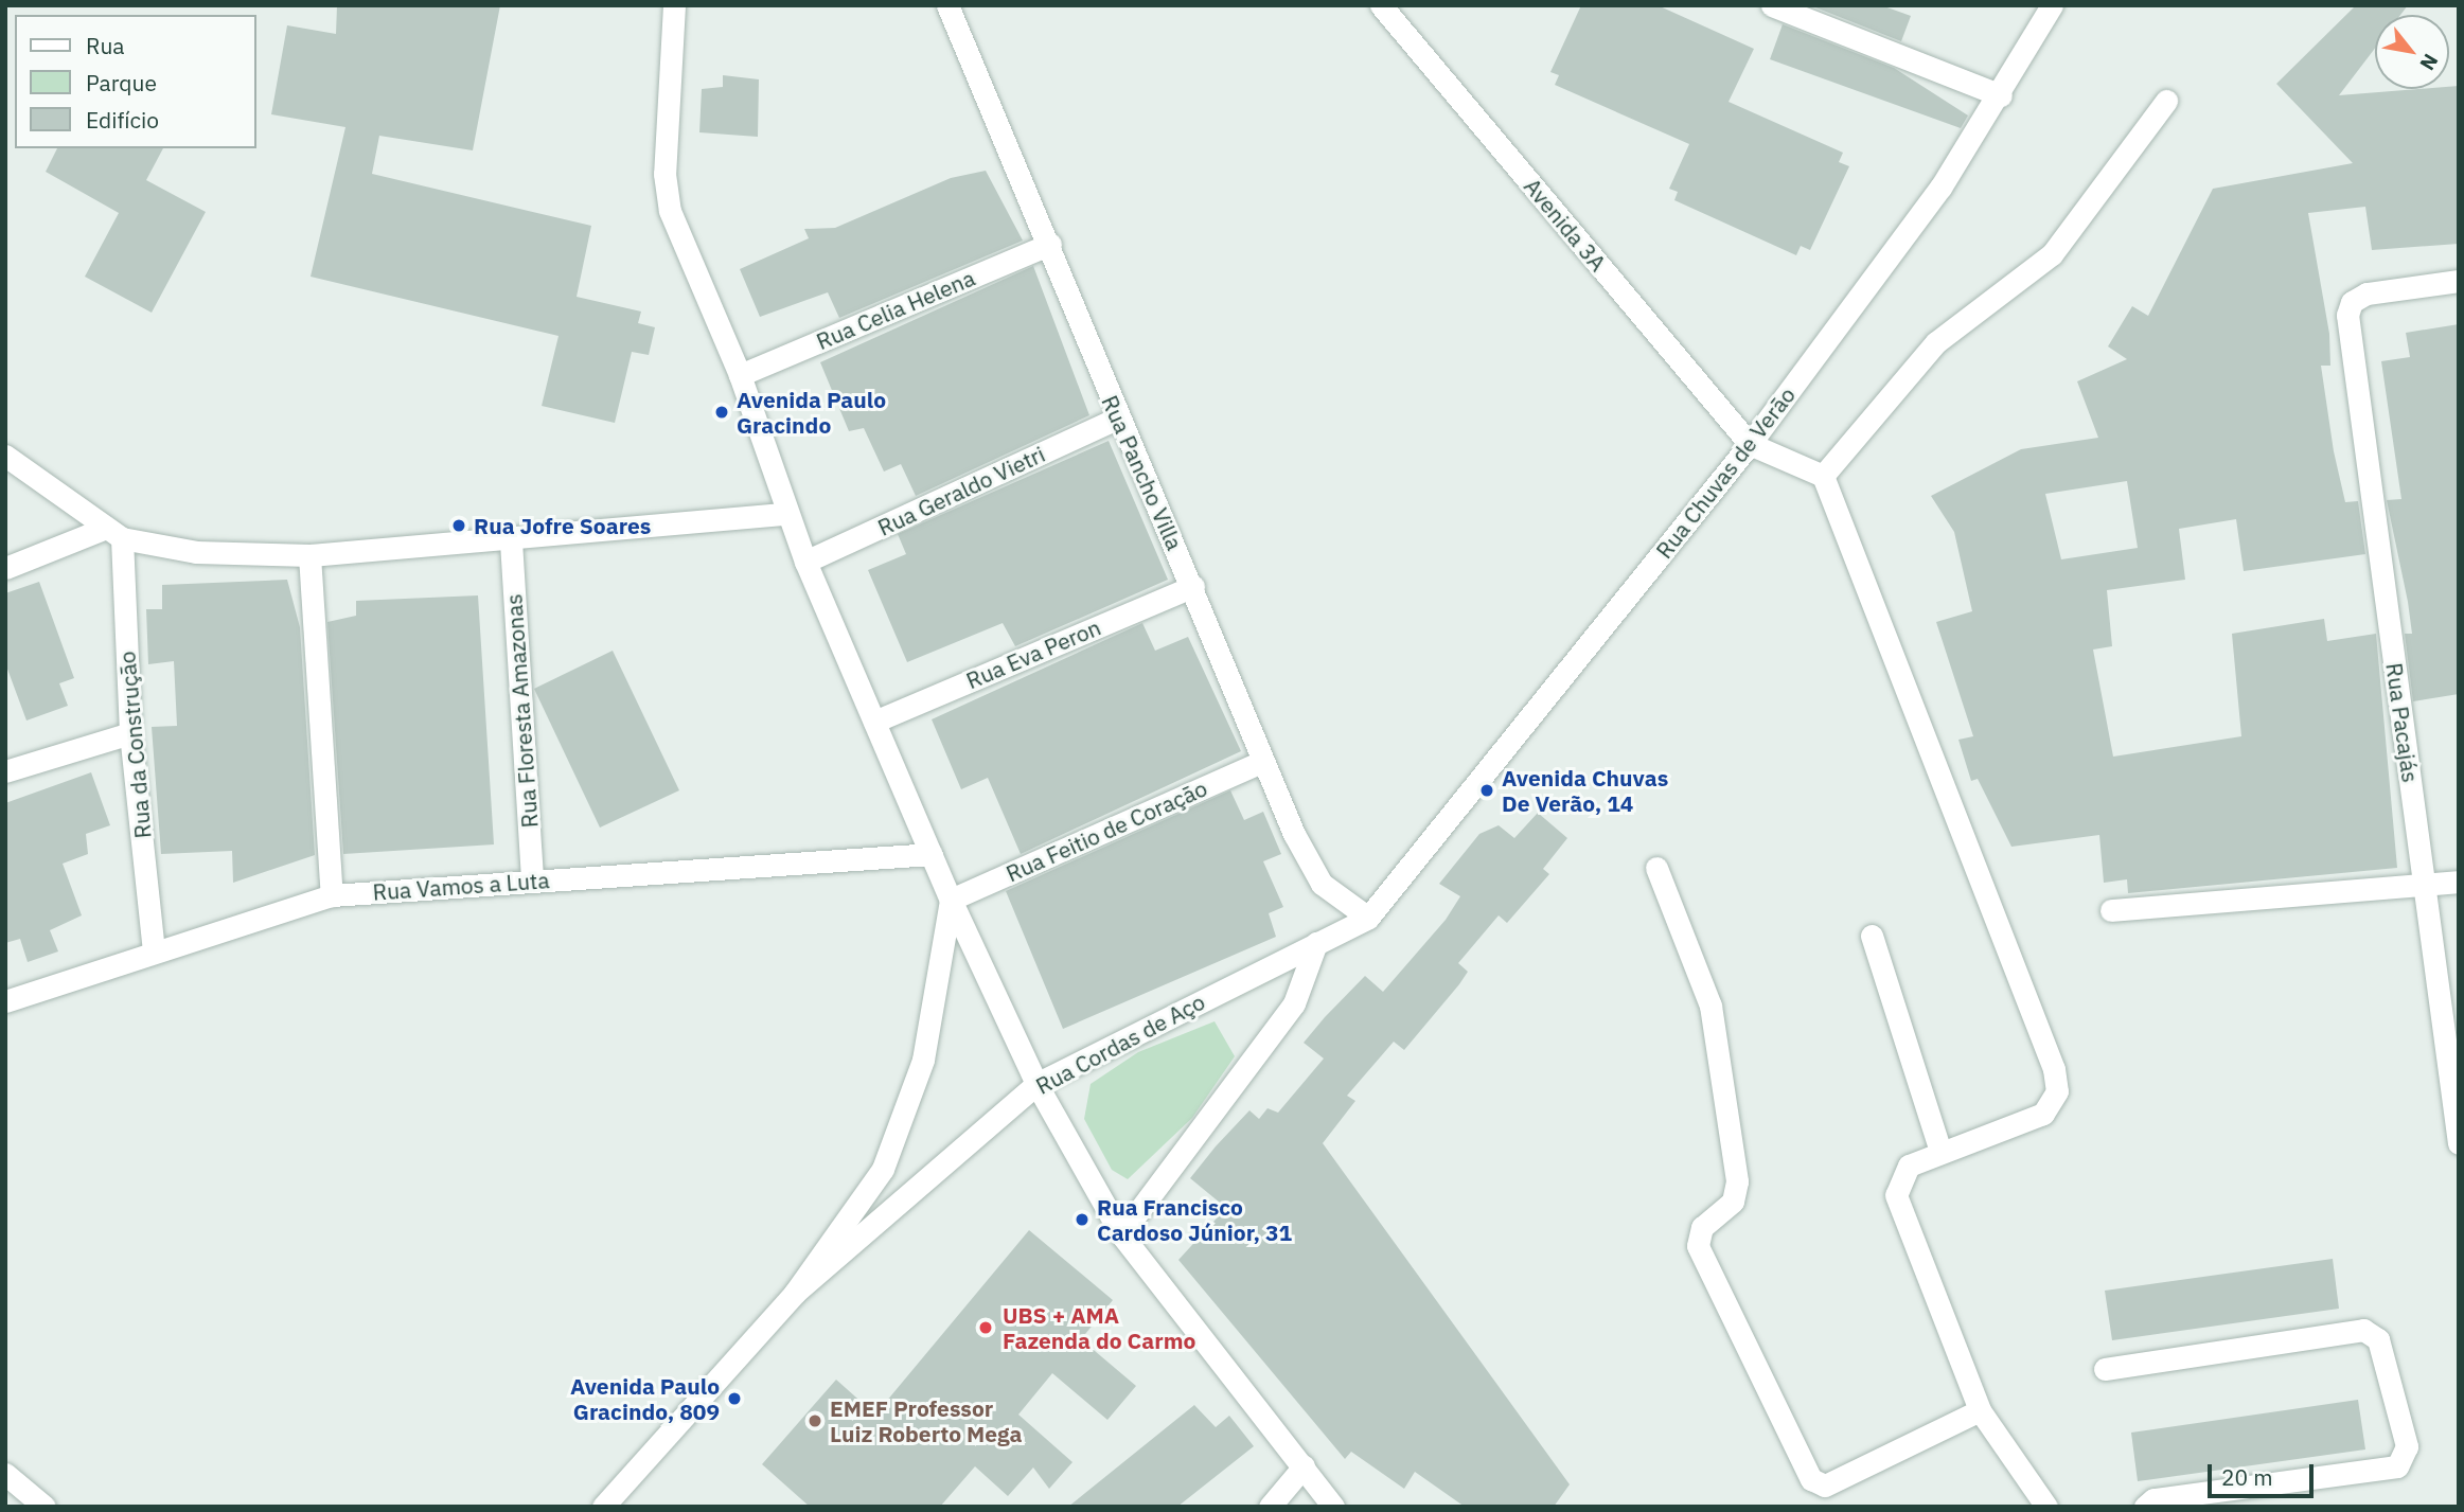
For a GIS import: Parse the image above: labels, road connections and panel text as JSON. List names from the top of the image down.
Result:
{
  "streets": {
    "street": [
      "Avenida 3A",
      "Rua Celia Helena",
      "Rua Pancho Villa",
      "Rua Chuvas de Verão",
      "Rua Geraldo Vietri",
      "Rua Eva Peron",
      "Rua Floresta Amazonas",
      "Rua Pacajás",
      "Rua da Construção",
      "Rua Feitio de Coração",
      "Rua Vamos a Luta",
      "Rua Cordas de Aço"
    ]
  },
  "crossings": [
    ["Avenida 3A", "Rua Chuvas de Verão"],
    ["Rua Celia Helena", "Rua Pancho Villa"],
    ["Rua Pancho Villa", "Rua Chuvas de Verão"],
    ["Rua Pancho Villa", "Rua Geraldo Vietri"],
    ["Rua Pancho Villa", "Rua Eva Peron"],
    ["Rua Pancho Villa", "Rua Feitio de Coração"],
    ["Rua Pancho Villa", "Rua Cordas de Aço"],
    ["Rua Chuvas de Verão", "Rua Cordas de Aço"],
    ["Rua Floresta Amazonas", "Rua Vamos a Luta"],
    ["Rua da Construção", "Rua Vamos a Luta"]
  ],
  "places": [
    "Avenida Paulo Gracindo",
    "Rua Jofre Soares",
    "Avenida Chuvas De Verão, 14",
    "Rua Francisco Cardoso Júnior, 31",
    "UBS + AMA Fazenda do Carmo",
    "Avenida Paulo Gracindo, 809",
    "EMEF Professor Luiz Roberto Mega"
  ],
  "legend": ["Rua", "Parque", "Edifício"],
  "scale_bar": "20 m",
  "north": "bottom right"
}
